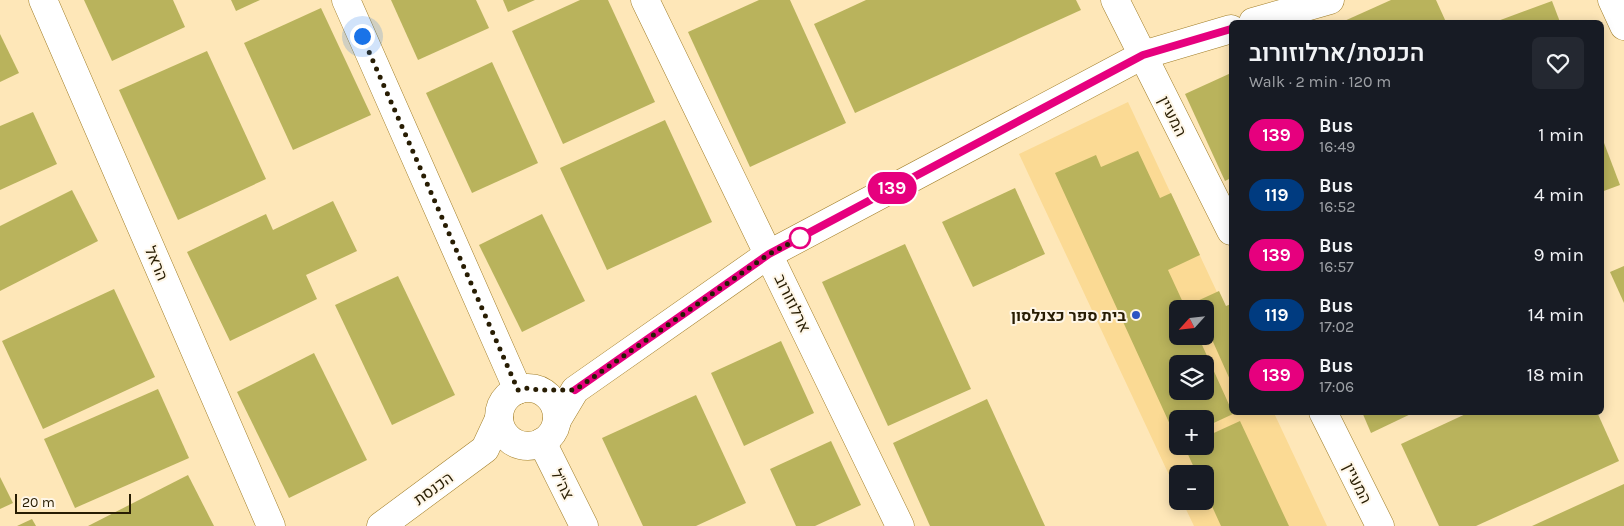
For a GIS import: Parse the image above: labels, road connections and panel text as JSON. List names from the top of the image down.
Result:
{
  "streets": {
    "street": [
      "המעיין",
      "הראל",
      "ארלוזורוב",
      "צה\"ל",
      "הכנסת"
    ]
  },
  "places": ["בית ספר כצנלסון"],
  "lines": ["bus line 139"],
  "scale_bar": "20 m",
  "north": "bottom left",
  "page": {
    "on_map": "139",
    "heading": ["הכנסת/ארלוזורוב", "Walk · 2 min · 120 m"],
    "list": [
      {
        "mark": "139",
        "name": "Bus",
        "note": "16:49",
        "value": "1 min"
      },
      {
        "mark": "119",
        "name": "Bus",
        "note": "16:52",
        "value": "4 min"
      },
      {
        "mark": "139",
        "name": "Bus",
        "note": "16:57",
        "value": "9 min"
      },
      {
        "mark": "119",
        "name": "Bus",
        "note": "17:02",
        "value": "14 min"
      },
      {
        "mark": "139",
        "name": "Bus",
        "note": "17:06",
        "value": "18 min"
      }
    ],
    "map_buttons": ["+", "−"],
    "scale": "20 m"
  }
}
